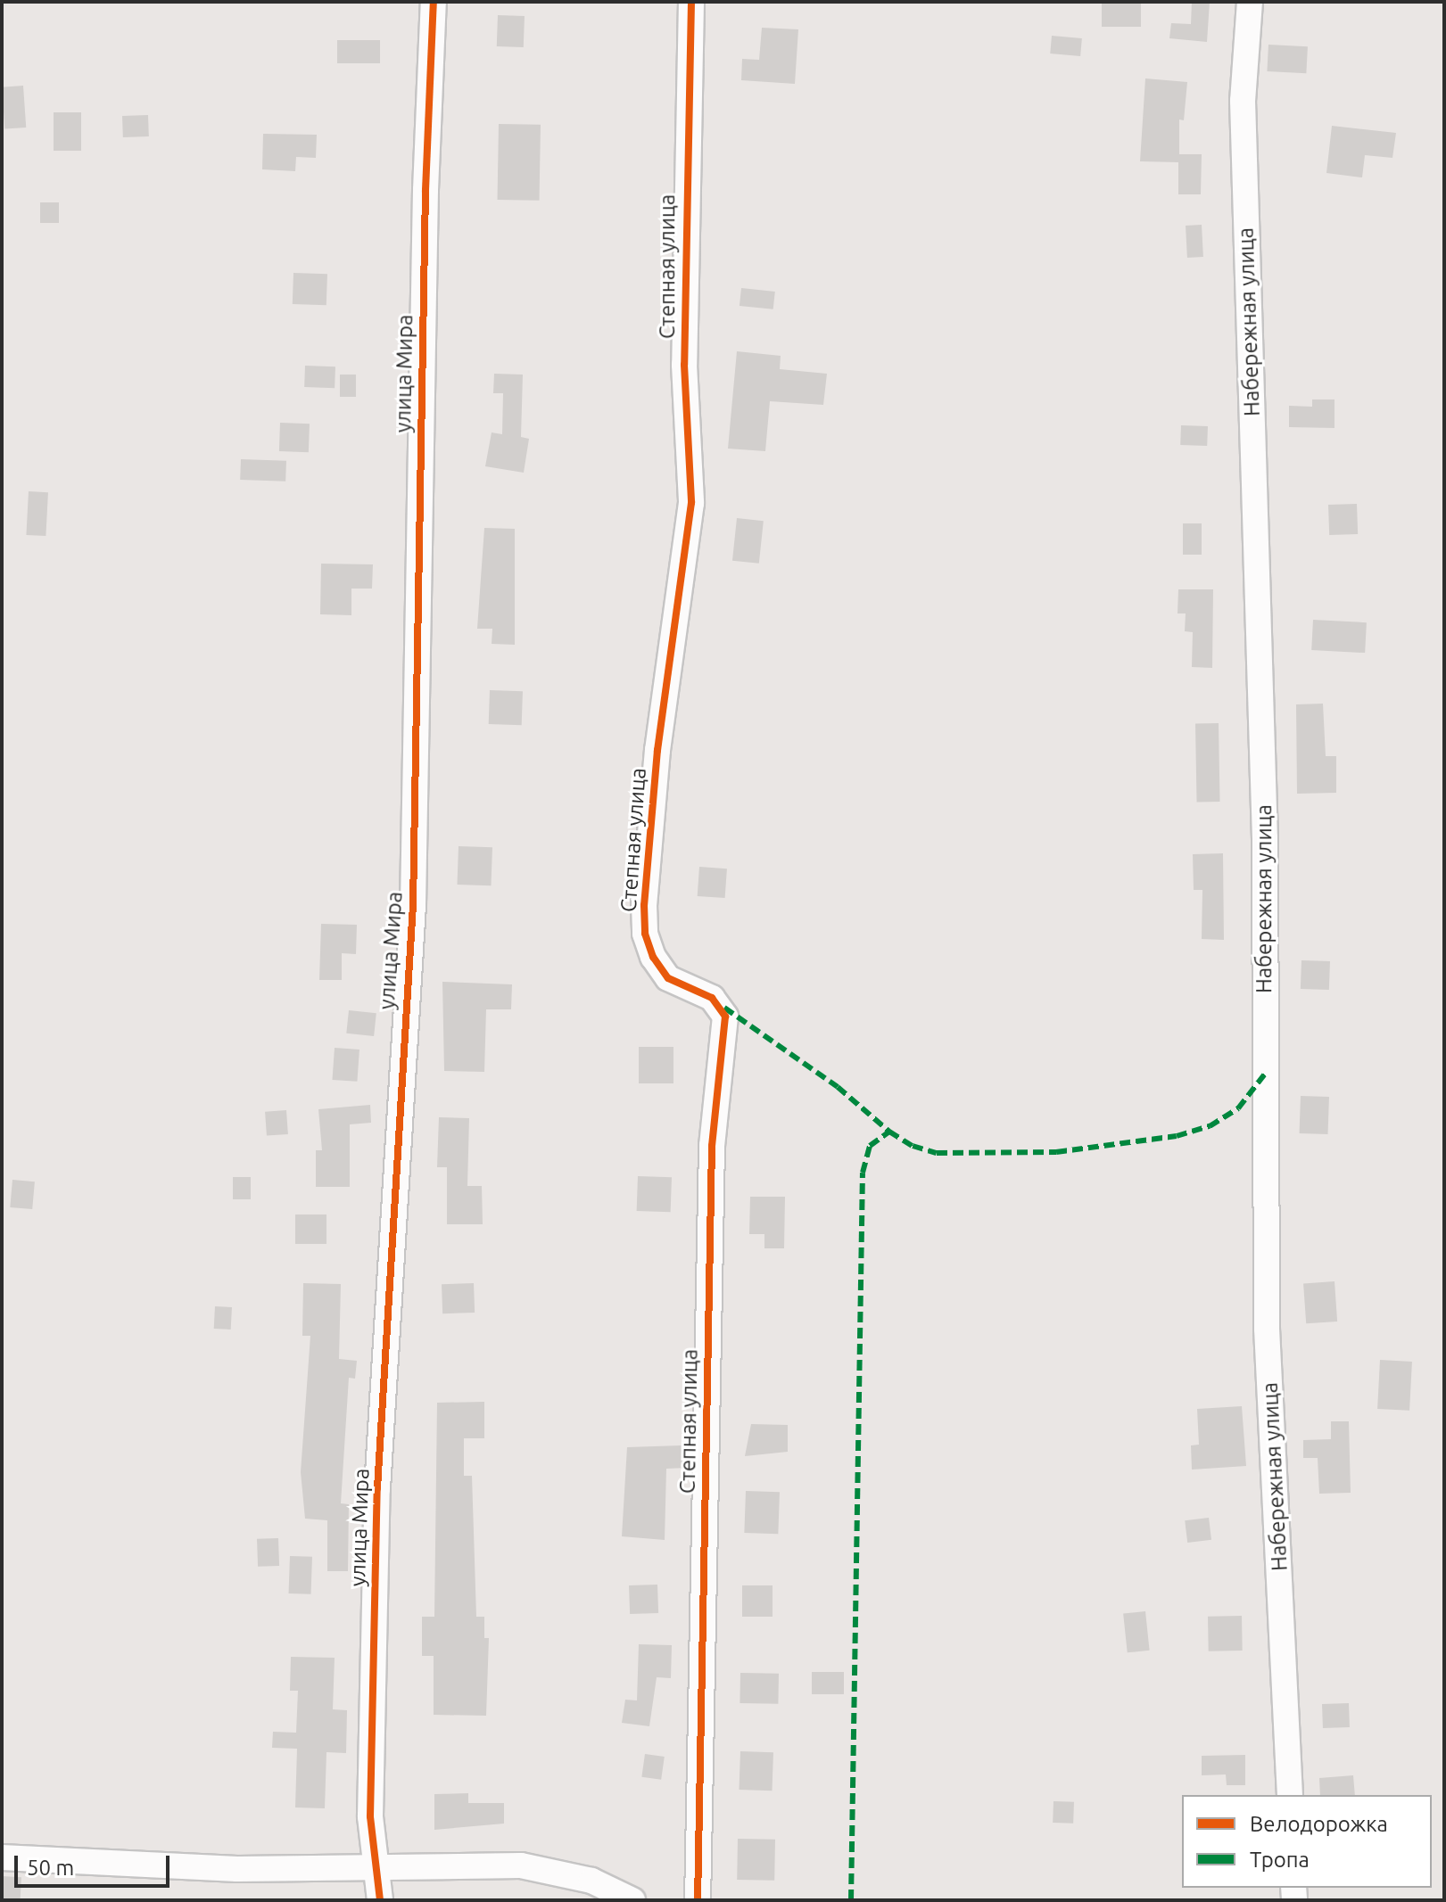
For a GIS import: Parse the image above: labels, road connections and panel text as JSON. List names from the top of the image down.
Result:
{
  "streets": {
    "street": ["Степная улица", "Набережная улица", "улица Мира"]
  },
  "legend": ["Велодорожка", "Тропа"],
  "scale_bar": "50 m"
}
